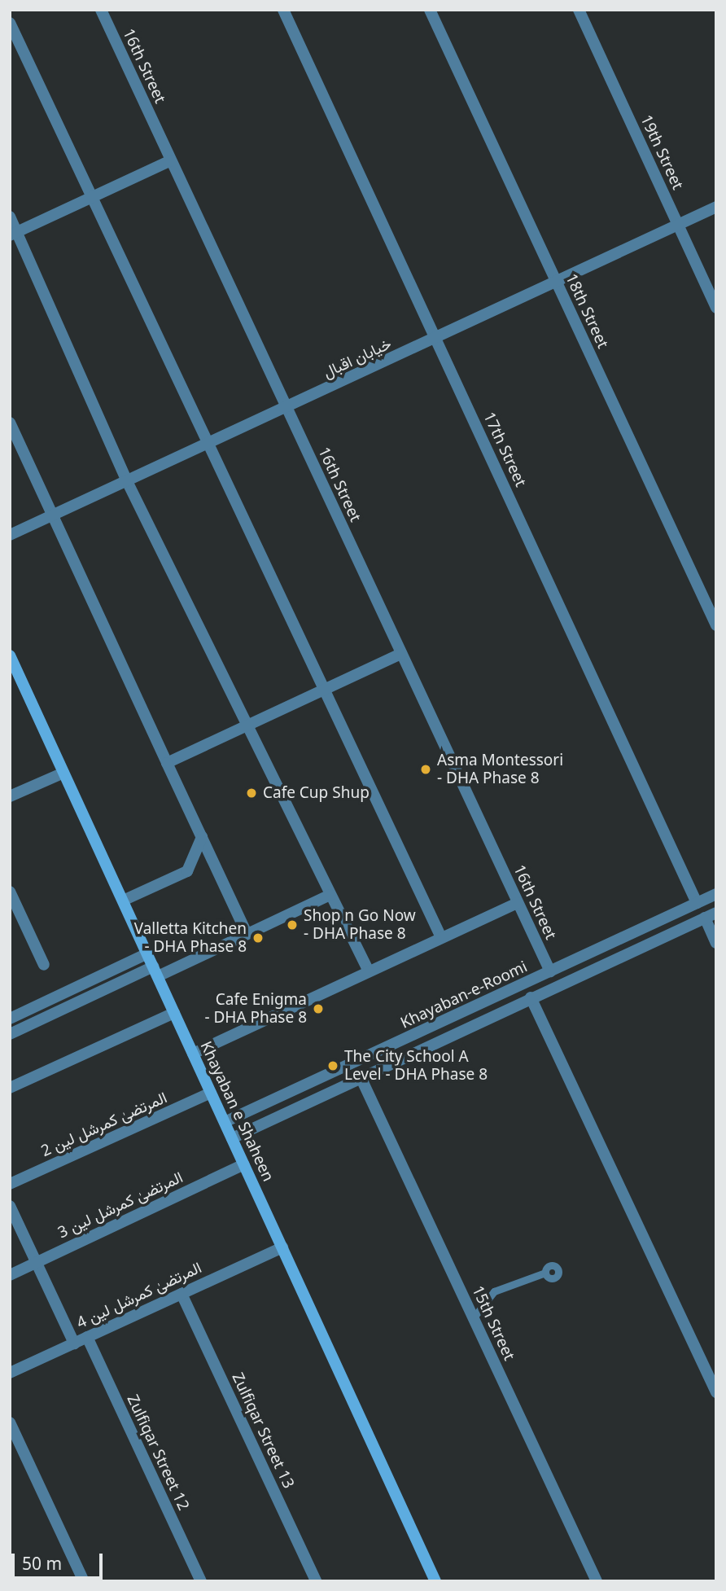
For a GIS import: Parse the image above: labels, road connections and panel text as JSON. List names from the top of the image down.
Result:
{
  "streets": {
    "main road": ["Khayaban e Shaheen"],
    "street": [
      "16th Street",
      "19th Street",
      "18th Street",
      "خیابان اقبال",
      "17th Street",
      "Khayaban-e-Roomi",
      "المرتضیٰ کمرشل لین 2",
      "المرتضیٰ کمرشل لین 3",
      "المرتضیٰ کمرشل لین 4",
      "15th Street",
      "Zulfiqar Street 13",
      "Zulfiqar Street 12"
    ]
  },
  "crossings": [
    ["16th Street", "خیابان اقبال"],
    ["16th Street", "Khayaban-e-Roomi"],
    ["19th Street", "خیابان اقبال"],
    ["18th Street", "خیابان اقبال"],
    ["خیابان اقبال", "17th Street"],
    ["17th Street", "Khayaban-e-Roomi"],
    ["Khayaban-e-Roomi", "Khayaban e Shaheen"],
    ["Khayaban-e-Roomi", "15th Street"],
    ["Khayaban e Shaheen", "المرتضیٰ کمرشل لین 2"],
    ["Khayaban e Shaheen", "المرتضیٰ کمرشل لین 3"],
    ["Khayaban e Shaheen", "المرتضیٰ کمرشل لین 4"],
    ["المرتضیٰ کمرشل لین 4", "Zulfiqar Street 13"],
    ["المرتضیٰ کمرشل لین 4", "Zulfiqar Street 12"]
  ],
  "places": [
    "Asma Montessori - DHA Phase 8",
    "Cafe Cup Shup",
    "Shop n Go Now - DHA Phase 8",
    "Valletta Kitchen - DHA Phase 8",
    "Cafe Enigma - DHA Phase 8",
    "The City School A Level - DHA Phase 8"
  ],
  "scale_bar": "50 m"
}
